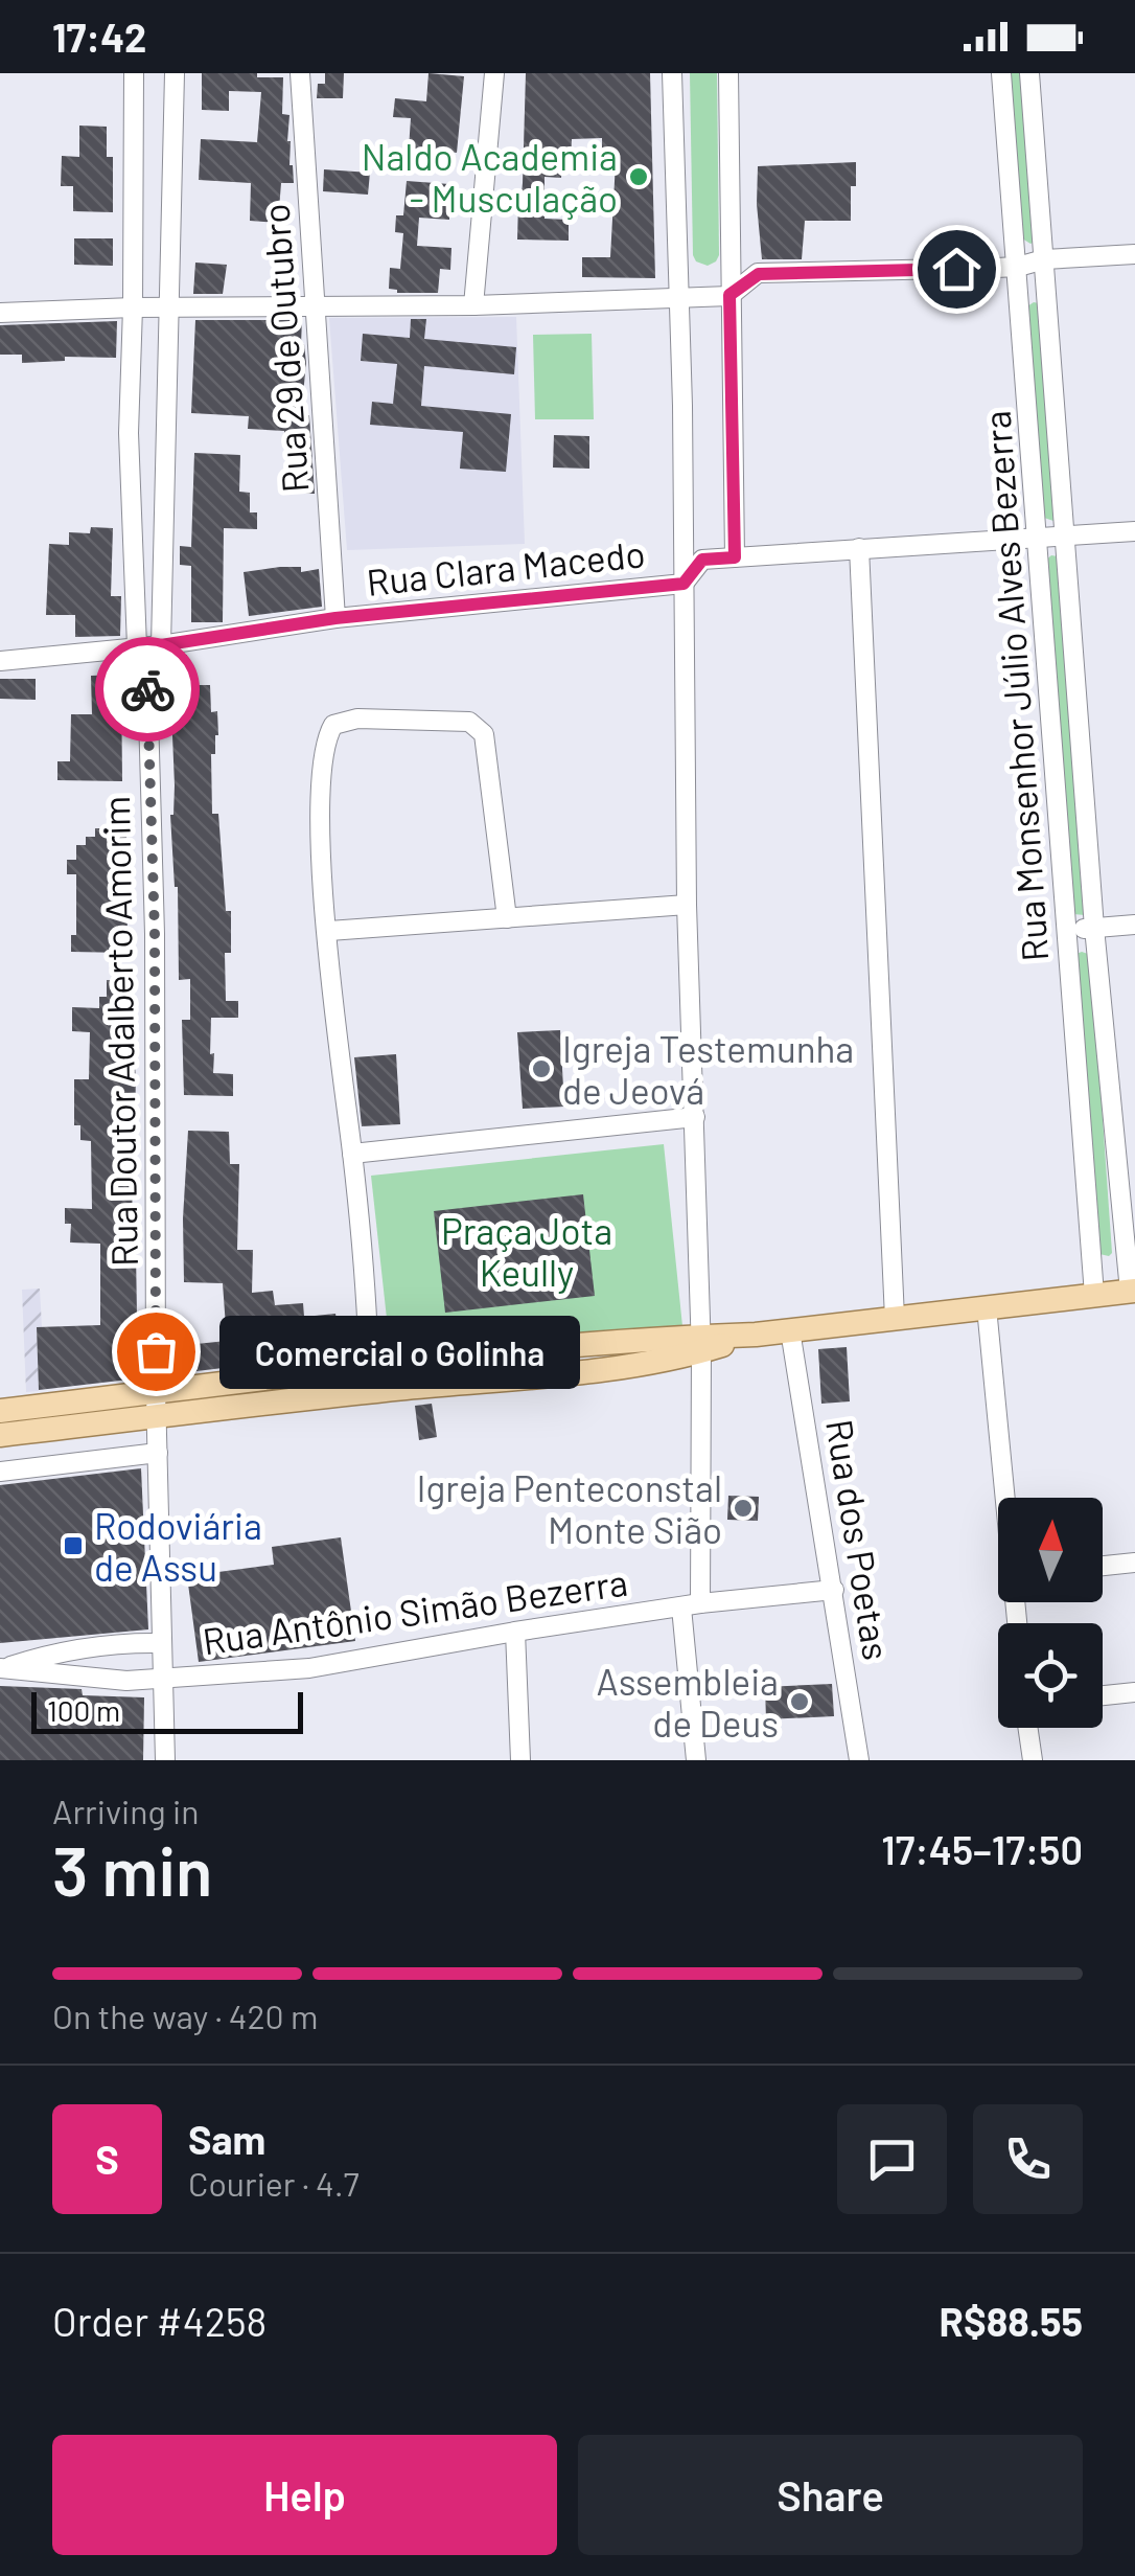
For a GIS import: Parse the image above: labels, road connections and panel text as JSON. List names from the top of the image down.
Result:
{
  "streets": {
    "street": [
      "Rua 29 de Outubro",
      "Rua Clara Macedo",
      "Rua Monsenhor Júlio Alves Bezerra",
      "Rua Doutor Adalberto Amorim",
      "Rua dos Poetas",
      "Rua Antônio Simão Bezerra"
    ]
  },
  "crossings": [
    ["Rua 29 de Outubro", "Rua Clara Macedo"],
    ["Rua Clara Macedo", "Rua Monsenhor Júlio Alves Bezerra"],
    ["Rua Clara Macedo", "Rua Doutor Adalberto Amorim"],
    ["Rua Doutor Adalberto Amorim", "Rua Antônio Simão Bezerra"],
    ["Rua dos Poetas", "Rua Antônio Simão Bezerra"]
  ],
  "parks": ["Praça Jota Keully"],
  "places": {
    "other": [
      "Naldo Academia - Musculação",
      "Igreja Testemunha de Jeová",
      "Comercial o Golinha",
      "Igreja Penteconstal Monte Sião",
      "Assembleia de Deus"
    ],
    "transit": ["Rodoviária de Assu"]
  },
  "scale_bar": "100 m",
  "north": "top",
  "page": {
    "status": "17:42",
    "bubble": "Comercial o Golinha",
    "scale": "100 m",
    "heading": ["3 min", "Arriving in", "17:45–17:50"],
    "panel": [
      "Sam",
      "Courier · 4.7",
      "Order #4258",
      "R$88.55"
    ],
    "bar": "On the way · 420 m",
    "round": "S",
    "buttons": ["Help", "Share"]
  }
}
